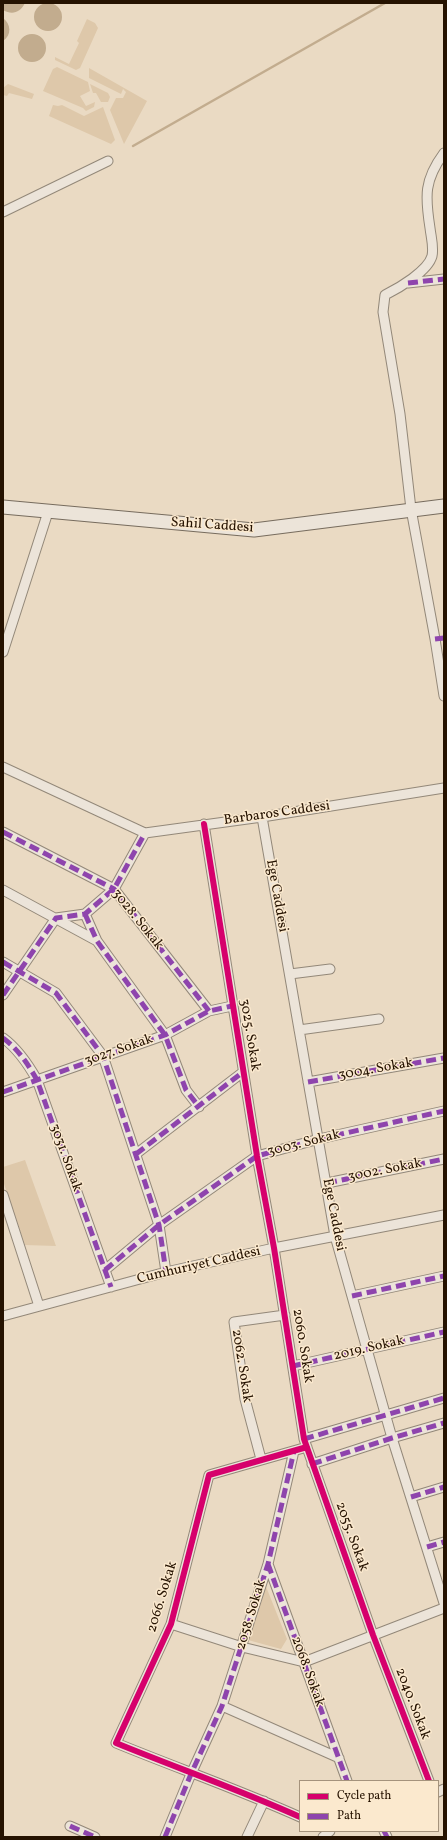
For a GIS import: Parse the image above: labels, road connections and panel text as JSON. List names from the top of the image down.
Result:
{
  "streets": {
    "street": [
      "Sahil Caddesi",
      "Barbaros Caddesi",
      "Ege Caddesi",
      "3028. Sokak",
      "3025. Sokak",
      "3027. Sokak",
      "3004. Sokak",
      "3003. Sokak",
      "3031. Sokak",
      "3002. Sokak",
      "Cumhuriyet Caddesi",
      "2060. Sokak",
      "2019. Sokak",
      "2062. Sokak",
      "2055. Sokak",
      "2066. Sokak",
      "2058. Sokak",
      "2068. Sokak",
      "2040. Sokak"
    ]
  },
  "crossings": [
    ["Barbaros Caddesi", "Ege Caddesi"],
    ["Barbaros Caddesi", "3025. Sokak"],
    ["Ege Caddesi", "3004. Sokak"],
    ["Ege Caddesi", "3003. Sokak"],
    ["Ege Caddesi", "3002. Sokak"],
    ["Ege Caddesi", "Cumhuriyet Caddesi"],
    ["Ege Caddesi", "2019. Sokak"],
    ["3028. Sokak", "3027. Sokak"],
    ["3025. Sokak", "3027. Sokak"],
    ["3025. Sokak", "3003. Sokak"],
    ["3025. Sokak", "Cumhuriyet Caddesi"],
    ["3025. Sokak", "2060. Sokak"],
    ["3027. Sokak", "3031. Sokak"],
    ["3003. Sokak", "3031. Sokak"],
    ["3031. Sokak", "Cumhuriyet Caddesi"],
    ["Cumhuriyet Caddesi", "2060. Sokak"],
    ["2060. Sokak", "2019. Sokak"],
    ["2060. Sokak", "2062. Sokak"],
    ["2060. Sokak", "2055. Sokak"],
    ["2062. Sokak", "2066. Sokak"],
    ["2055. Sokak", "2040. Sokak"],
    ["2066. Sokak", "2058. Sokak"],
    ["2058. Sokak", "2068. Sokak"]
  ],
  "legend": ["Cycle path", "Path"]
}
